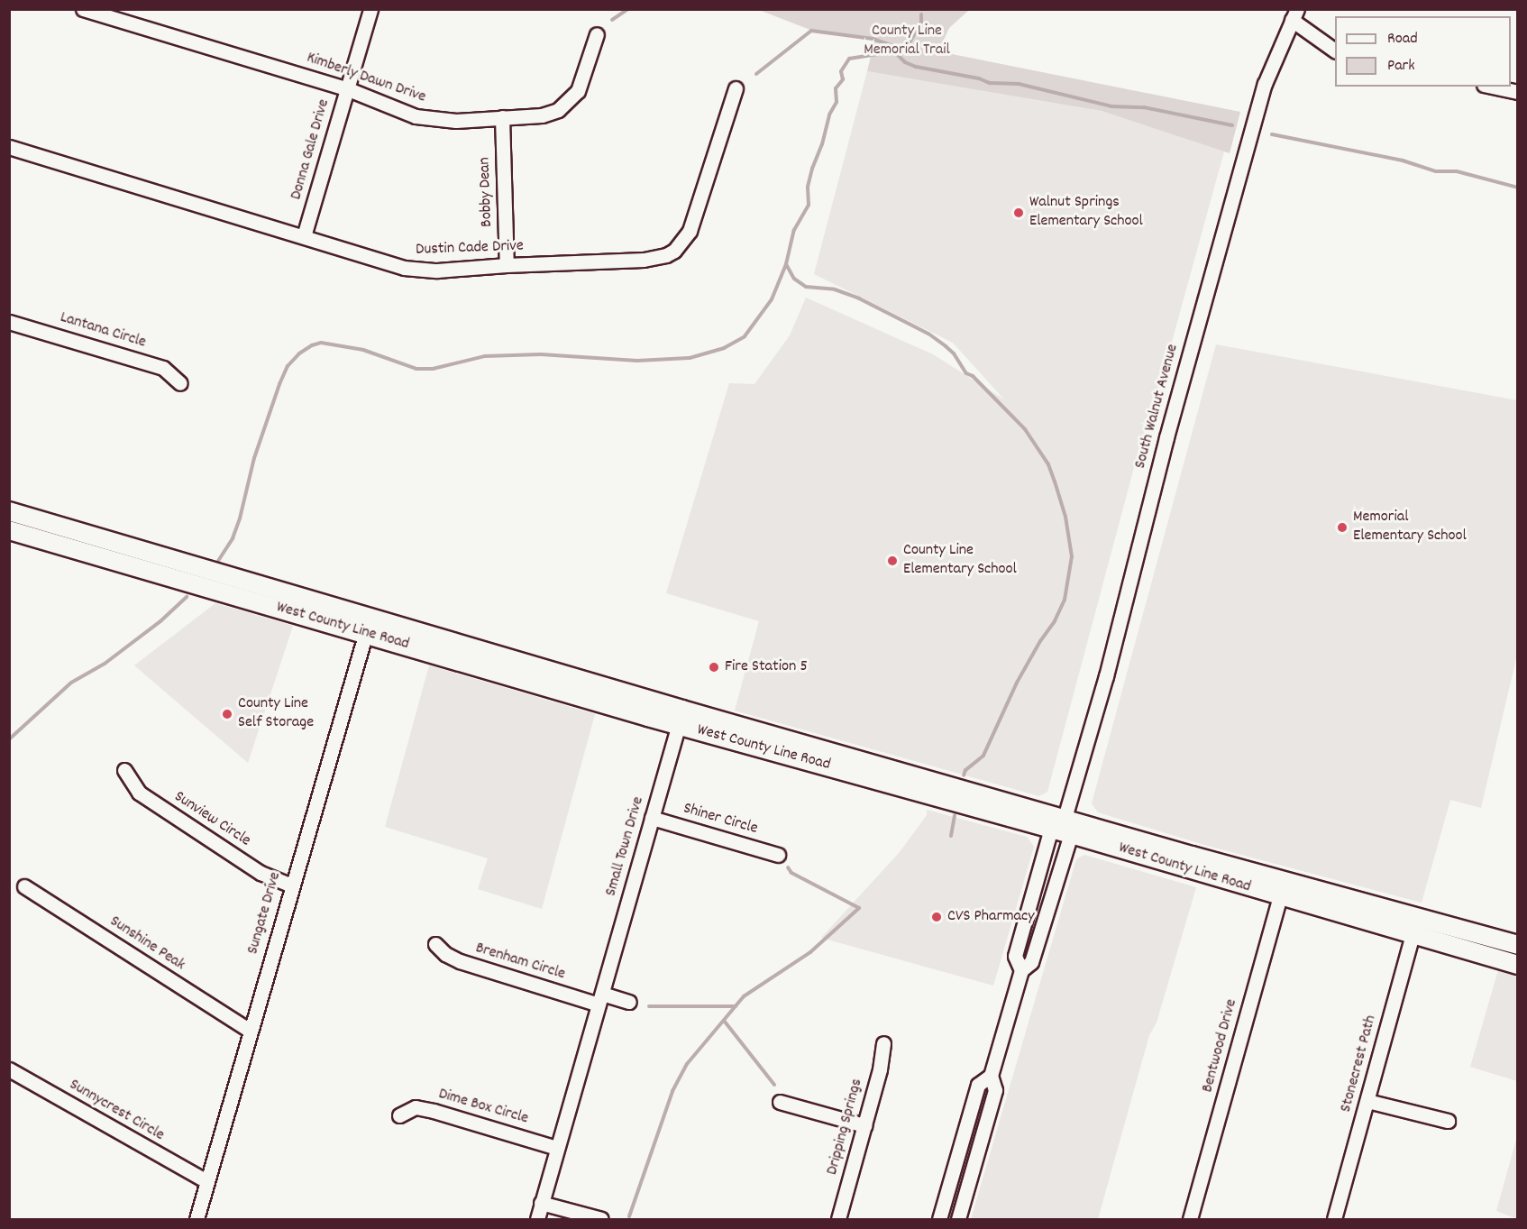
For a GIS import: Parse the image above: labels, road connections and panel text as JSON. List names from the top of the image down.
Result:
{
  "streets": {
    "main road": ["West County Line Road"],
    "street": [
      "Kimberly Dawn Drive",
      "Donna Gale Drive",
      "Bobby Dean",
      "Dustin Cade Drive",
      "Lantana Circle",
      "South Walnut Avenue",
      "Sunview Circle",
      "Shiner Circle",
      "Small Town Drive",
      "Sungate Drive",
      "Sunshine Peak",
      "Brenham Circle",
      "Bentwood Drive",
      "Stonecrest Path",
      "Dime Box Circle",
      "Sunnycrest Circle",
      "Dripping Springs"
    ]
  },
  "crossings": [
    ["Kimberly Dawn Drive", "Donna Gale Drive"],
    ["Kimberly Dawn Drive", "Bobby Dean"],
    ["Donna Gale Drive", "Dustin Cade Drive"],
    ["Bobby Dean", "Dustin Cade Drive"],
    ["South Walnut Avenue", "West County Line Road"],
    ["West County Line Road", "Small Town Drive"],
    ["West County Line Road", "Sungate Drive"],
    ["West County Line Road", "Bentwood Drive"],
    ["West County Line Road", "Stonecrest Path"],
    ["Sunview Circle", "Sungate Drive"],
    ["Shiner Circle", "Small Town Drive"],
    ["Small Town Drive", "Brenham Circle"],
    ["Small Town Drive", "Dime Box Circle"],
    ["Sungate Drive", "Sunshine Peak"],
    ["Sungate Drive", "Sunnycrest Circle"]
  ],
  "parks": ["County Line Memorial Trail"],
  "places": [
    "Walnut Springs Elementary School",
    "Memorial Elementary School",
    "County Line Elementary School",
    "Fire Station 5",
    "County Line Self Storage",
    "CVS Pharmacy"
  ],
  "legend": ["Road", "Park"]
}
